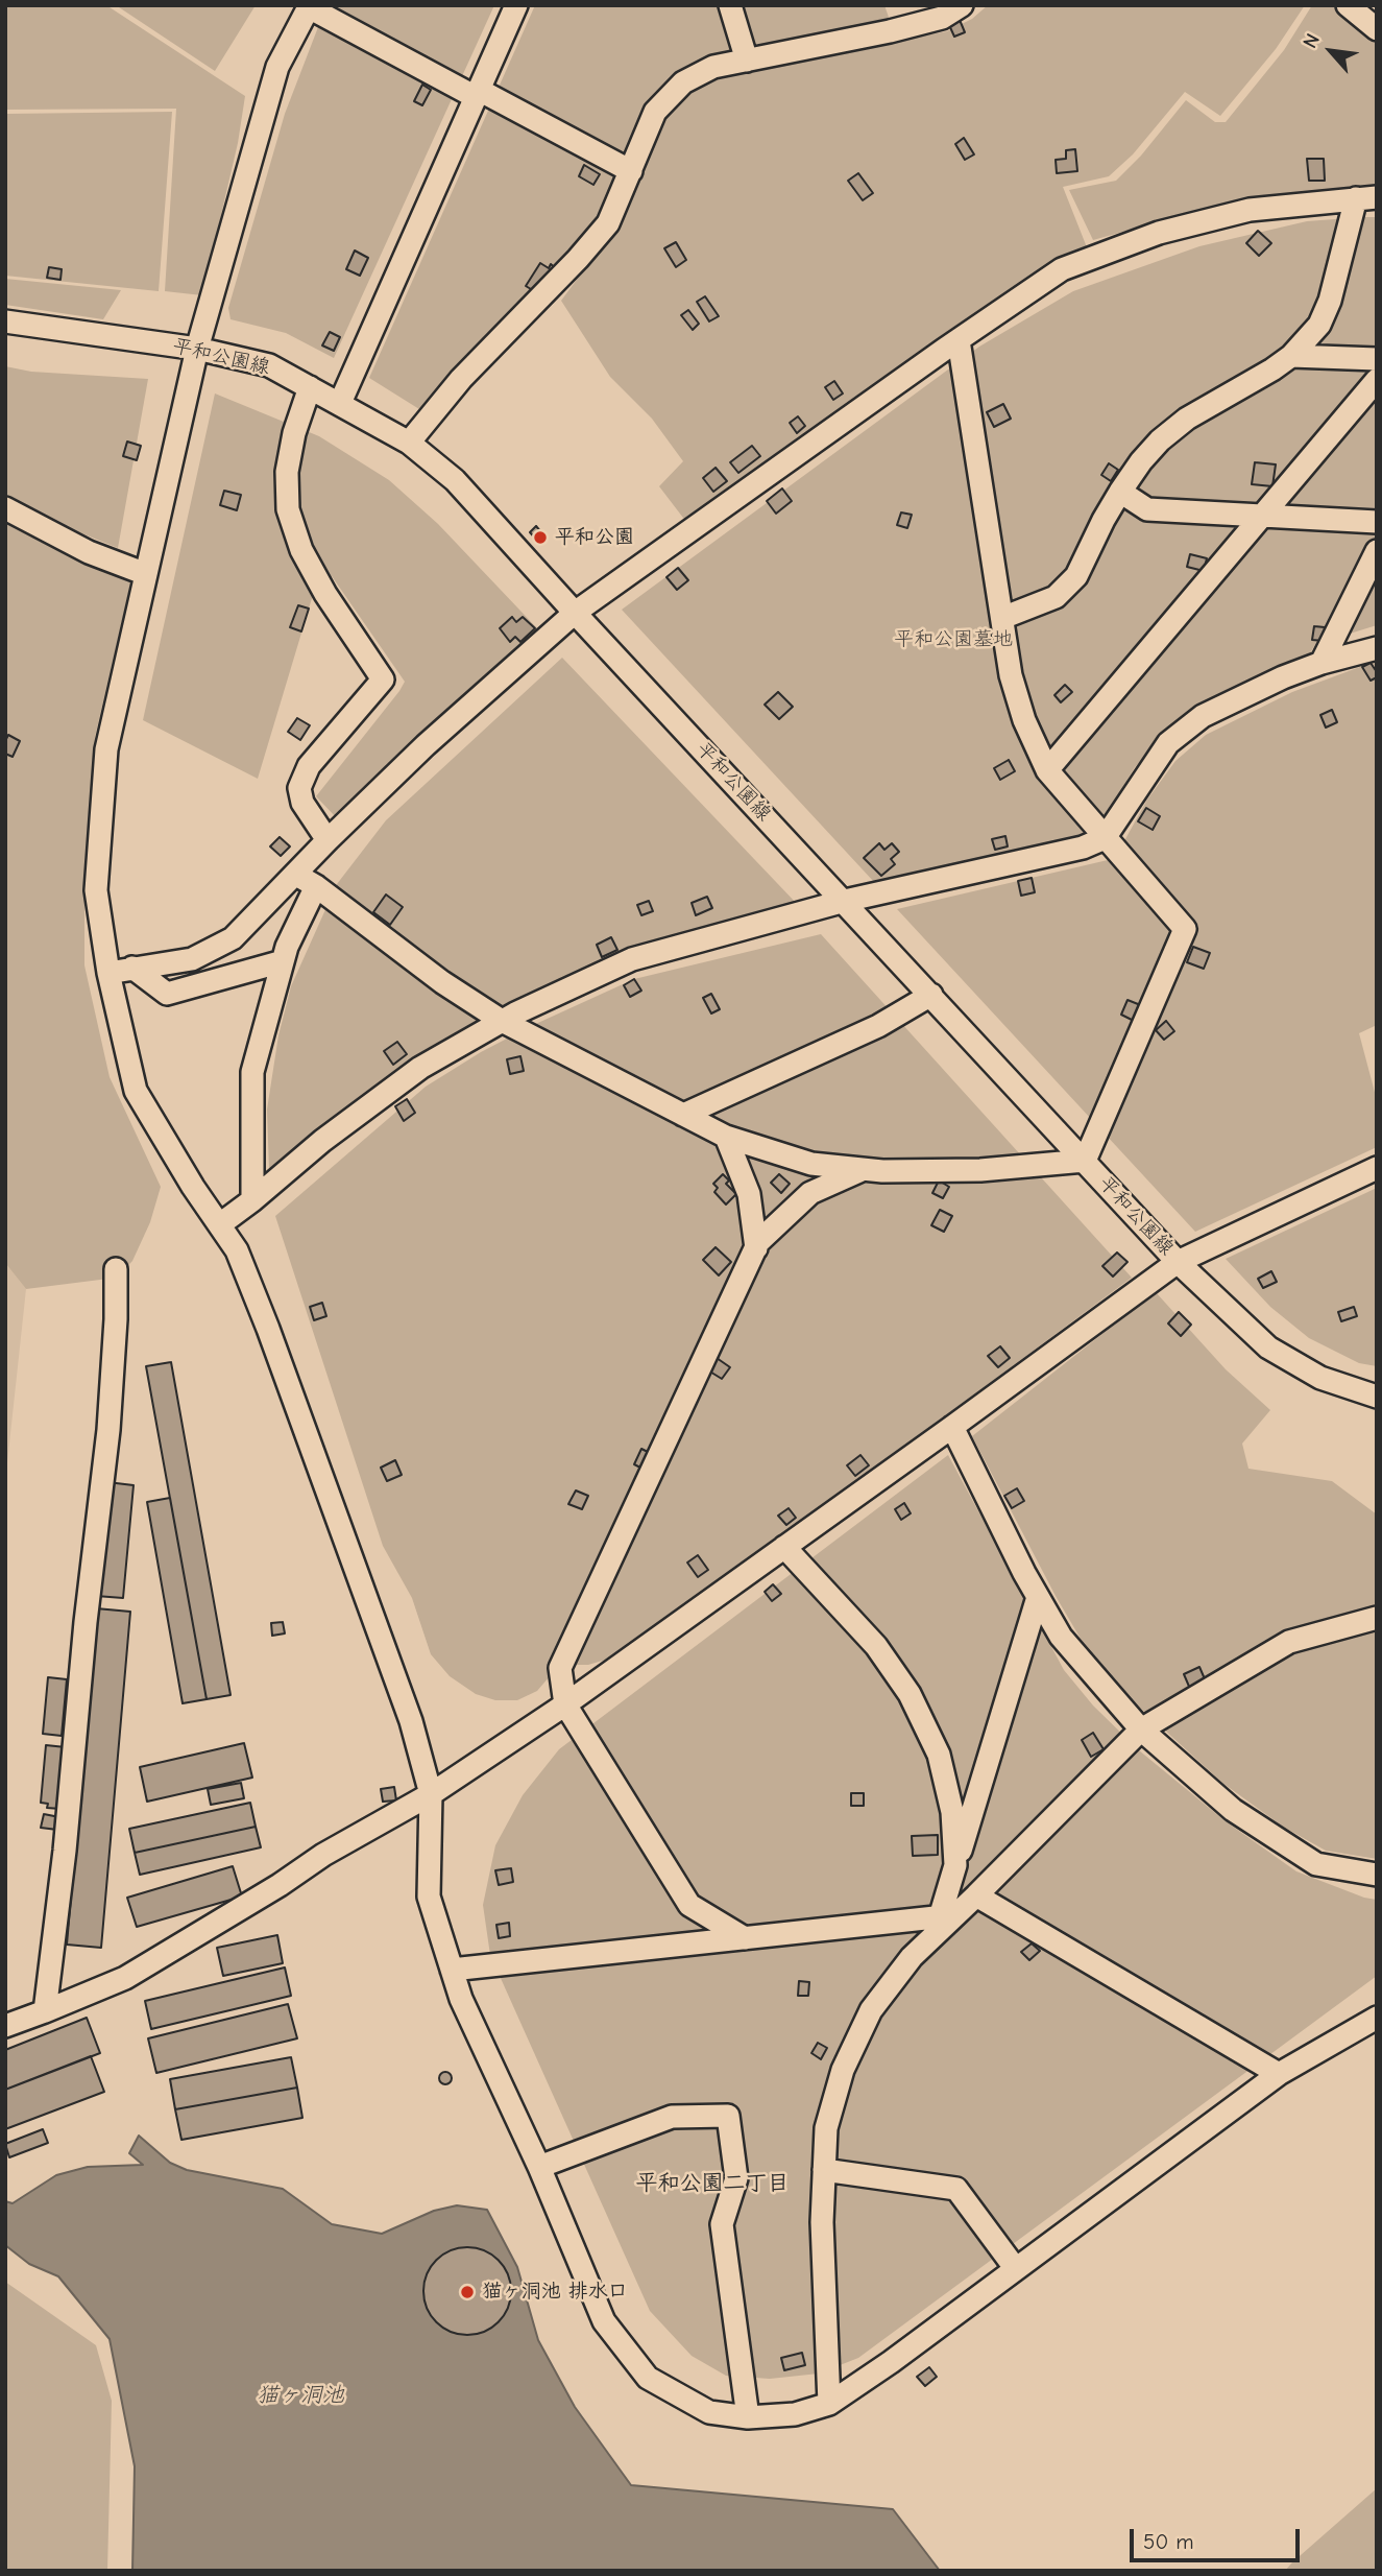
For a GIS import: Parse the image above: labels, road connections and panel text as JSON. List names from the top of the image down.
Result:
{
  "streets": {
    "street": ["平和公園線"]
  },
  "districts": ["平和公園二丁目"],
  "water": ["猫ヶ洞池"],
  "parks": ["平和公園墓地"],
  "places": ["平和公園", "猫ヶ洞池 排水口"],
  "scale_bar": "50 m",
  "north": "top left"
}
